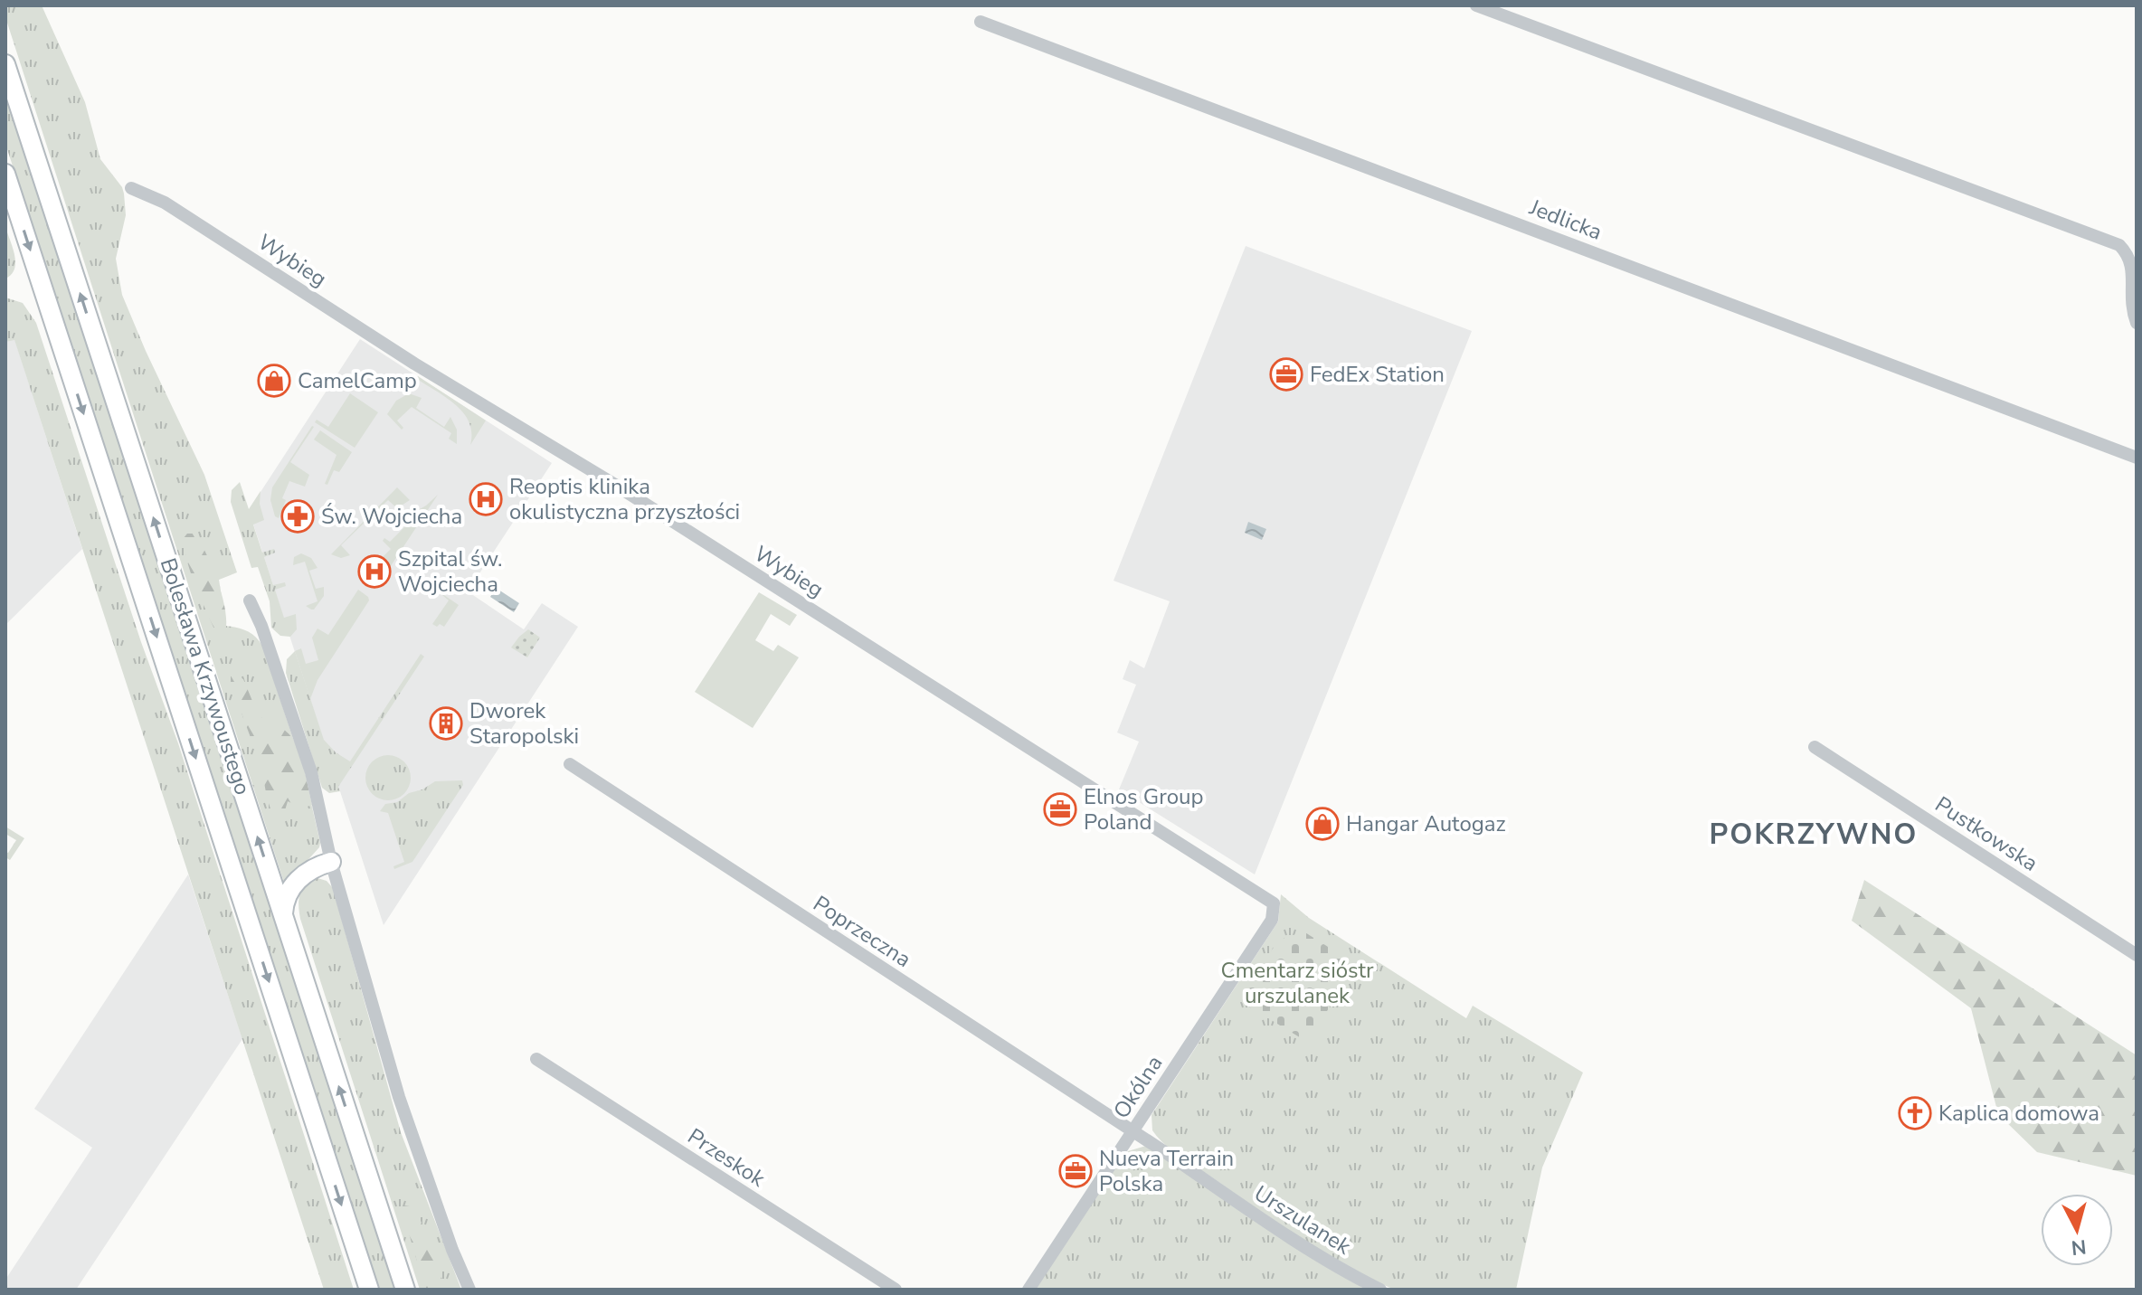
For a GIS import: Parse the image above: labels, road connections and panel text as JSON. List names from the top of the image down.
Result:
{
  "streets": {
    "main road": ["Bolesława Krzywoustego"],
    "street": [
      "Jedlicka",
      "Wybieg",
      "Pustkowska",
      "Poprzeczna",
      "Okólna",
      "Przeskok",
      "Urszulanek"
    ]
  },
  "crossings": [
    ["Wybieg", "Okólna"],
    ["Poprzeczna", "Okólna"],
    ["Poprzeczna", "Urszulanek"],
    ["Okólna", "Urszulanek"]
  ],
  "districts": ["POKRZYWNO"],
  "parks": ["Cmentarz sióstr urszulanek"],
  "places": {
    "office": ["FedEx Station", "Elnos Group Poland", "Nueva Terrain Polska"],
    "shop": ["CamelCamp", "Hangar Autogaz"],
    "hospital": ["Reoptis klinika okulistyczna przyszłości", "Szpital św. Wojciecha"],
    "pharmacy": ["Św. Wojciecha"],
    "building": ["Dworek Staropolski"],
    "church": ["Kaplica domowa"]
  },
  "north": "bottom"
}
